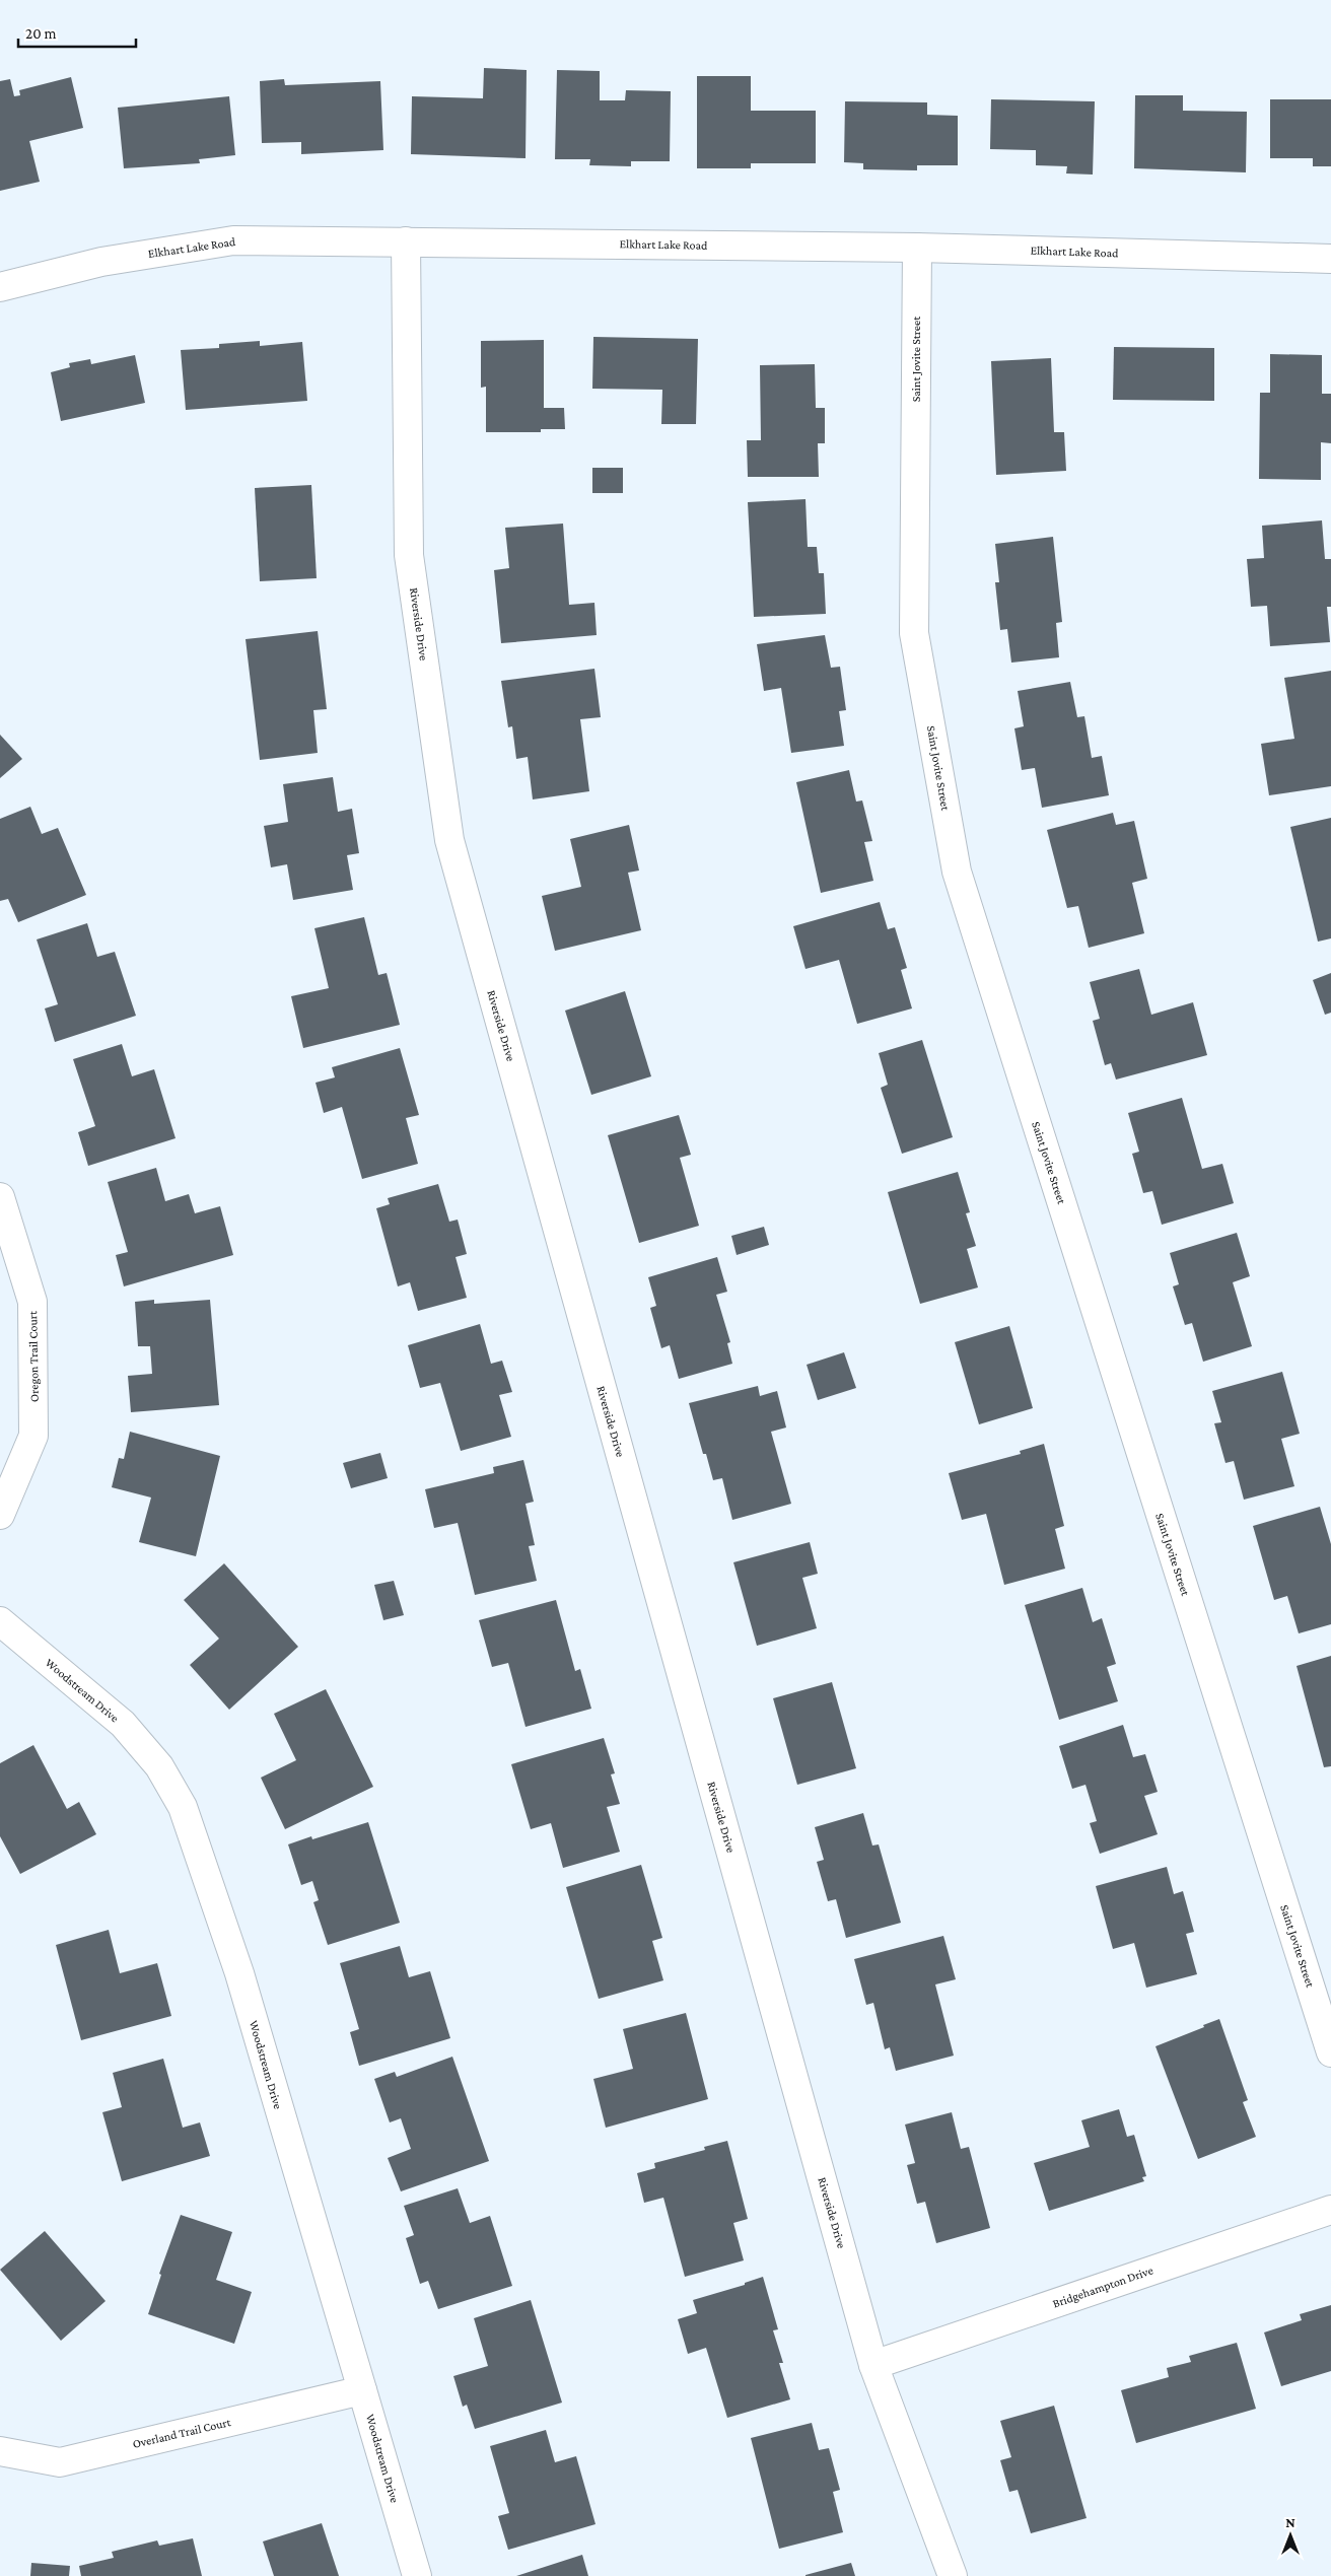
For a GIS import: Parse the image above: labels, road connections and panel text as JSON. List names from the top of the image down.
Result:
{
  "streets": {
    "street": [
      "Elkhart Lake Road",
      "Saint Jovite Street",
      "Riverside Drive",
      "Oregon Trail Court",
      "Woodstream Drive",
      "Bridgehampton Drive",
      "Overland Trail Court"
    ]
  },
  "crossings": [
    ["Elkhart Lake Road", "Saint Jovite Street"],
    ["Elkhart Lake Road", "Riverside Drive"],
    ["Riverside Drive", "Bridgehampton Drive"],
    ["Woodstream Drive", "Overland Trail Court"]
  ],
  "scale_bar": "20 m",
  "north": "top"
}
